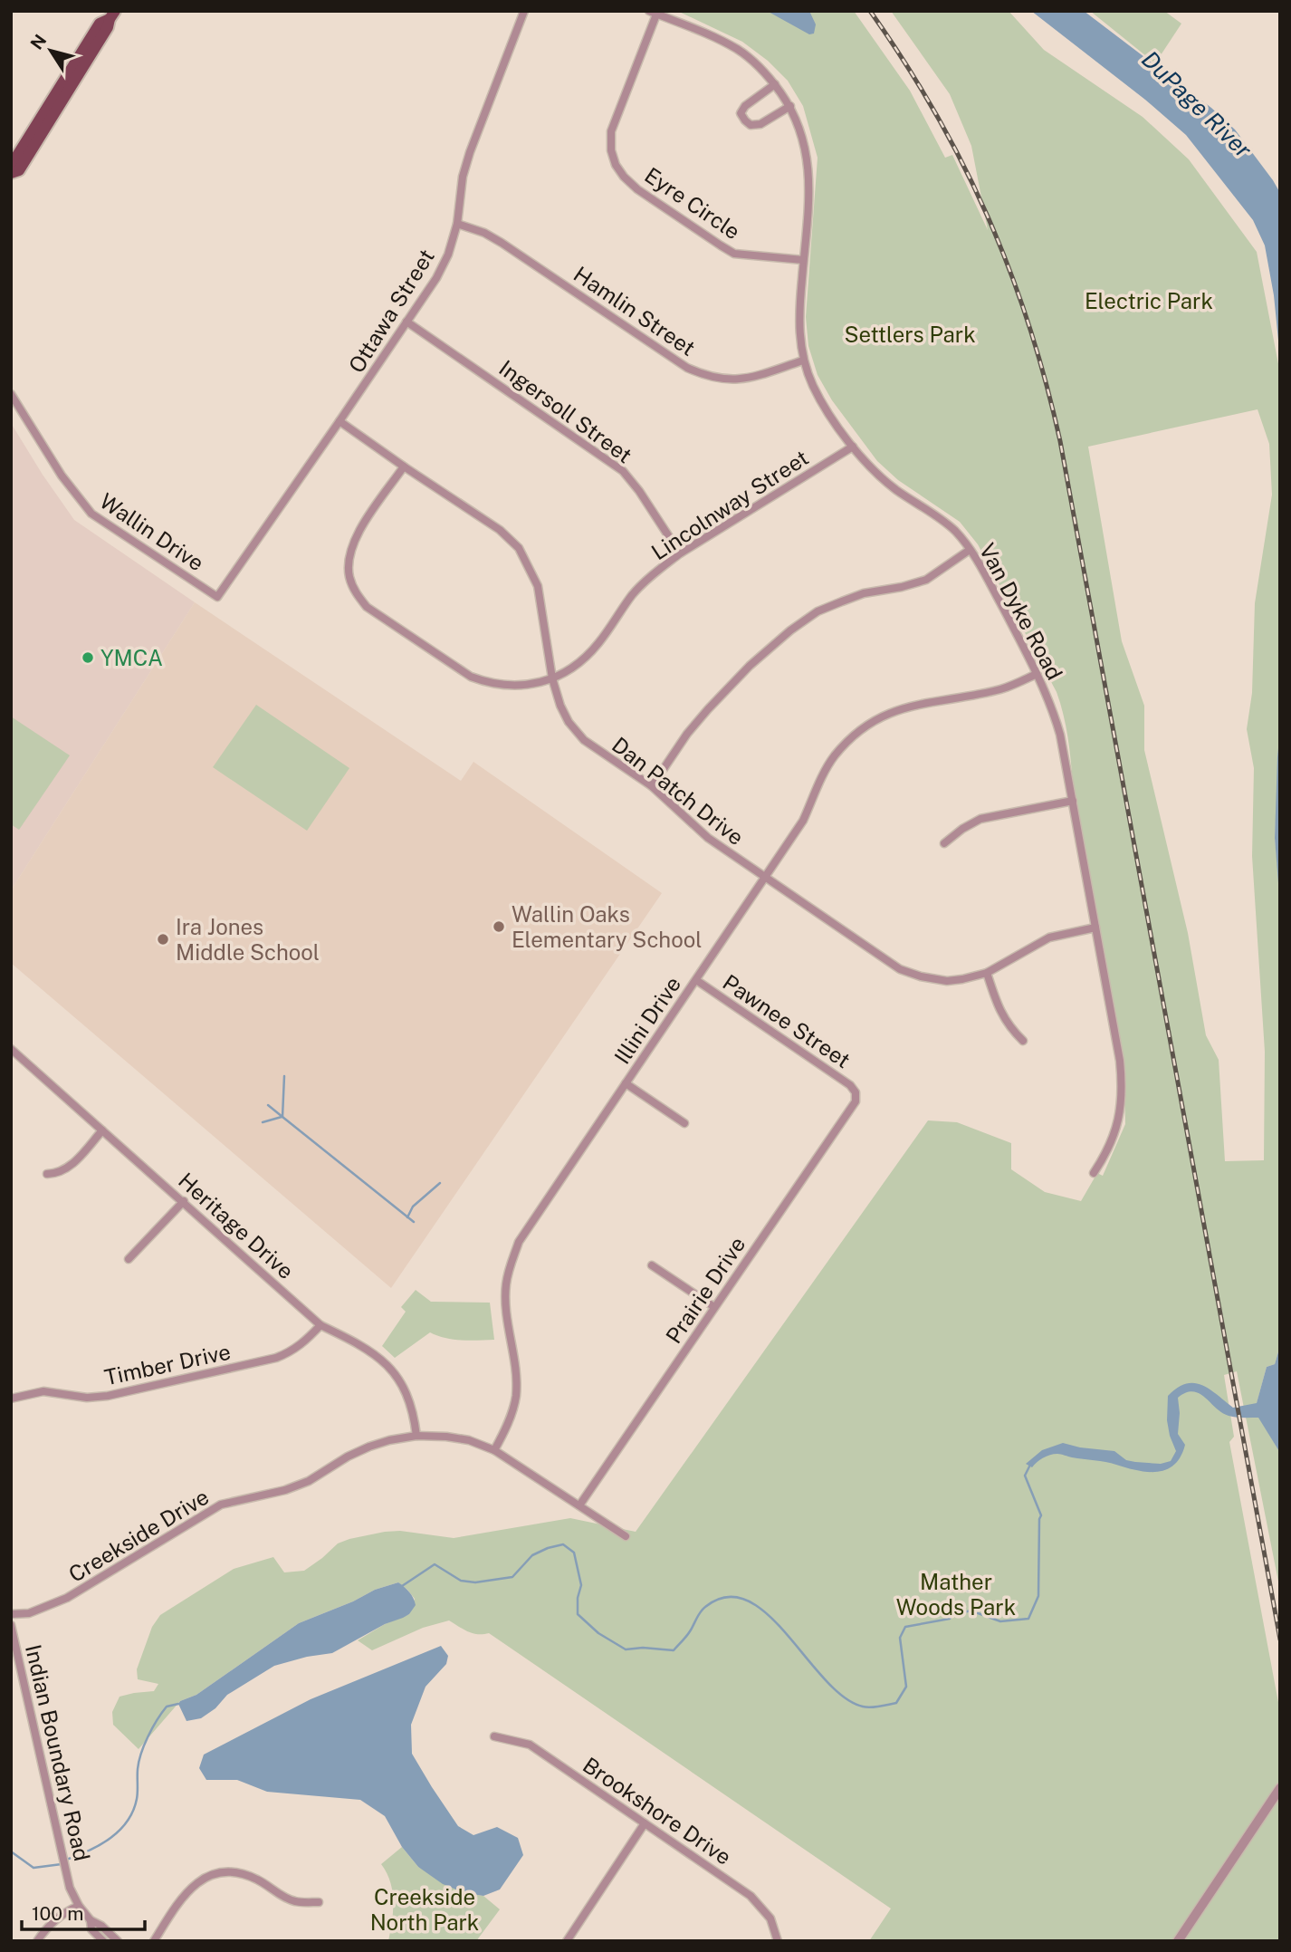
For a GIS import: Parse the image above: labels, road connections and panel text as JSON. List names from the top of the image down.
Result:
{
  "streets": {
    "street": [
      "Eyre Circle",
      "Ottawa Street",
      "Hamlin Street",
      "Ingersoll Street",
      "Lincolnway Street",
      "Wallin Drive",
      "Van Dyke Road",
      "Dan Patch Drive",
      "Illini Drive",
      "Pawnee Street",
      "Heritage Drive",
      "Prairie Drive",
      "Timber Drive",
      "Creekside Drive",
      "Indian Boundary Road",
      "Brookshore Drive"
    ]
  },
  "crossings": [
    ["Eyre Circle", "Van Dyke Road"],
    ["Ottawa Street", "Hamlin Street"],
    ["Ottawa Street", "Ingersoll Street"],
    ["Ottawa Street", "Wallin Drive"],
    ["Ottawa Street", "Dan Patch Drive"],
    ["Hamlin Street", "Van Dyke Road"],
    ["Ingersoll Street", "Lincolnway Street"],
    ["Lincolnway Street", "Van Dyke Road"],
    ["Lincolnway Street", "Dan Patch Drive"],
    ["Van Dyke Road", "Dan Patch Drive"],
    ["Van Dyke Road", "Illini Drive"],
    ["Dan Patch Drive", "Illini Drive"],
    ["Illini Drive", "Pawnee Street"],
    ["Illini Drive", "Creekside Drive"],
    ["Pawnee Street", "Prairie Drive"],
    ["Heritage Drive", "Timber Drive"],
    ["Heritage Drive", "Creekside Drive"],
    ["Prairie Drive", "Creekside Drive"]
  ],
  "water": ["DuPage River"],
  "parks": [
    "Electric Park",
    "Settlers Park",
    "Mather Woods Park",
    "Creekside North Park"
  ],
  "places": ["YMCA", "Wallin Oaks Elementary School", "Ira Jones Middle School"],
  "scale_bar": "100 m",
  "north": "top left"
}
